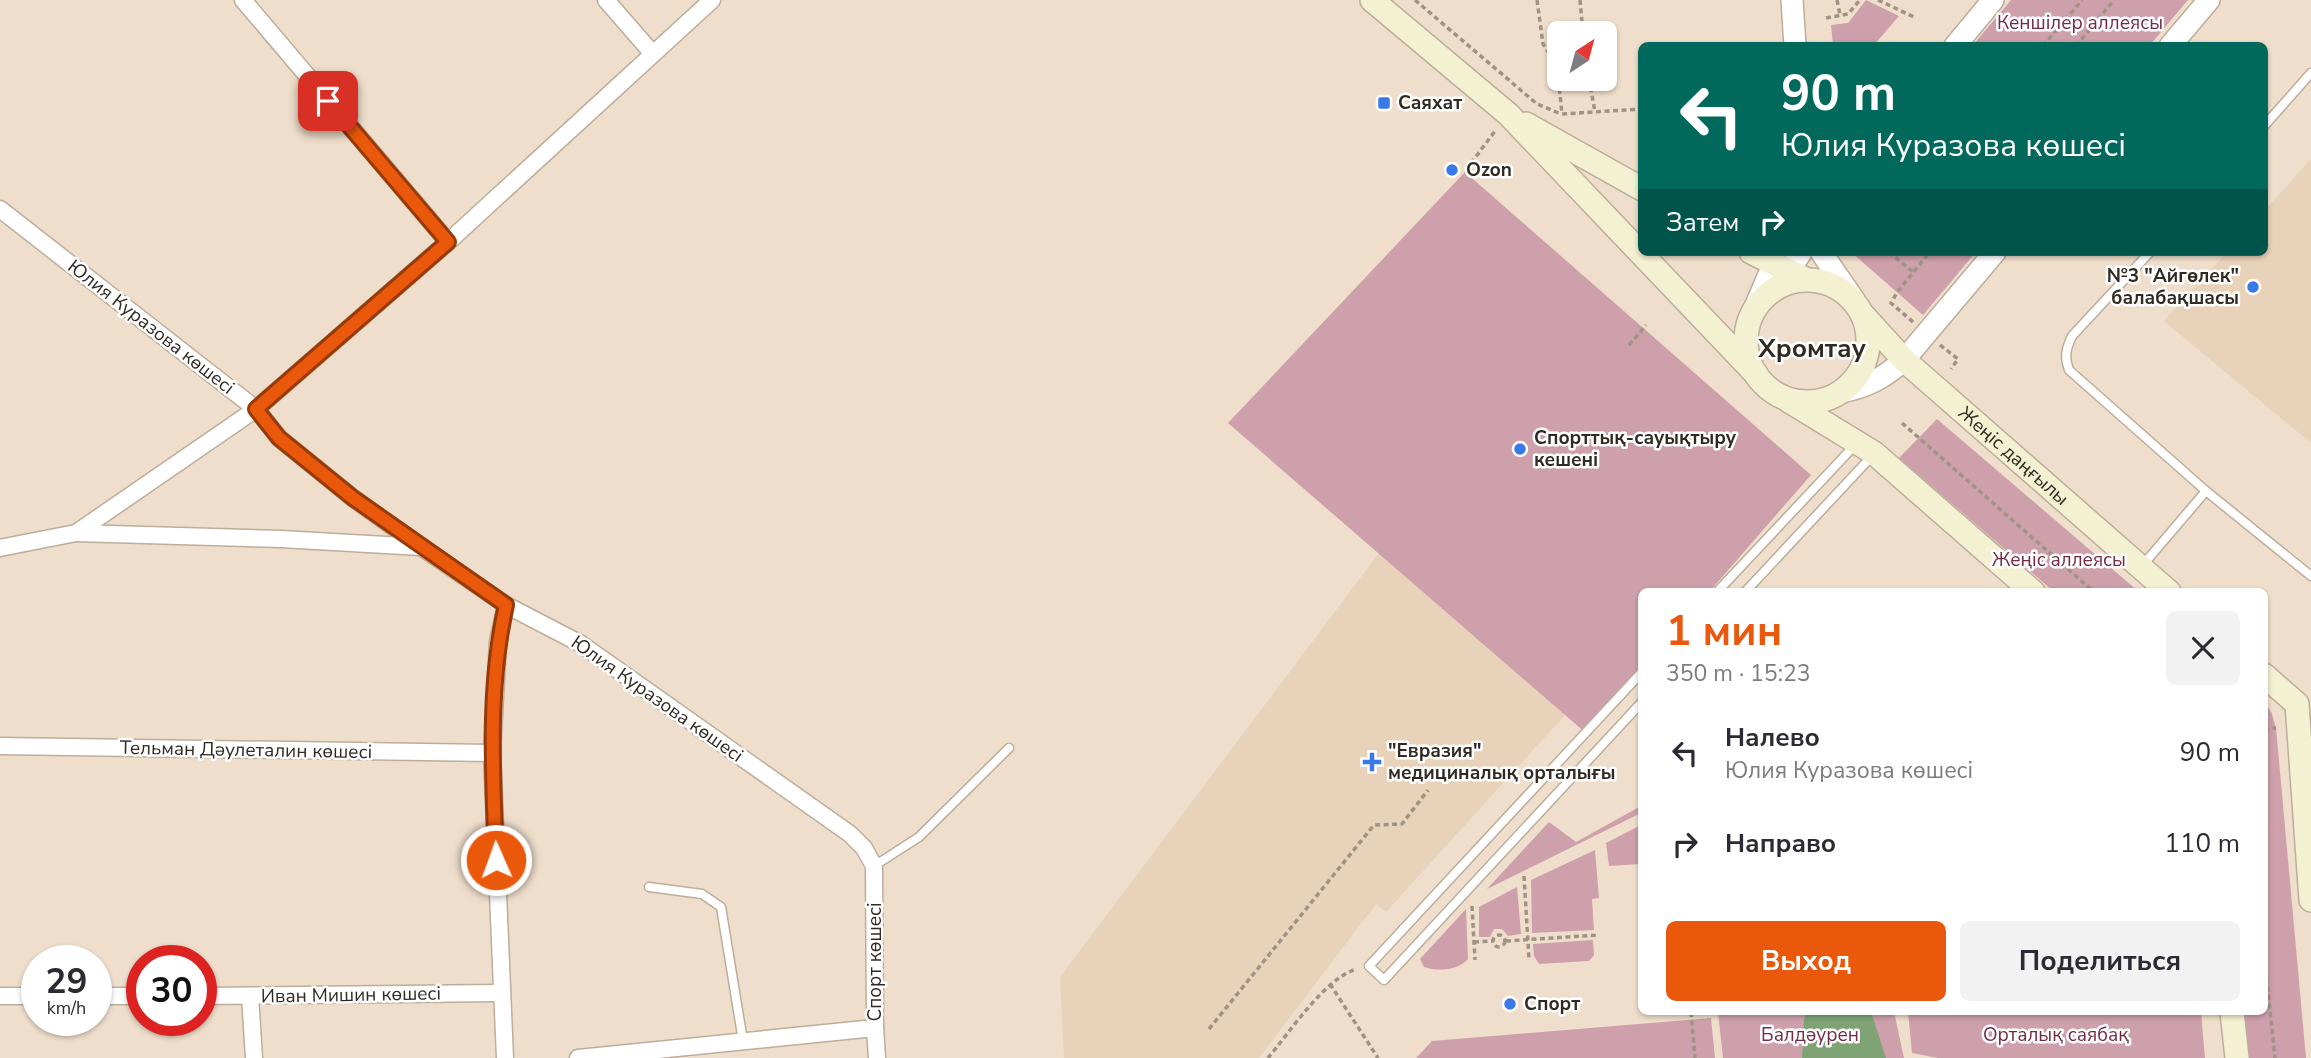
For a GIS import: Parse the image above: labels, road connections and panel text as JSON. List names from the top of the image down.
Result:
{
  "streets": {
    "main road": ["Жеңіс даңғылы"],
    "street": [
      "Юлия Куразова көшесі",
      "Тельман Дәулеталин көшесі",
      "Спорт көшесі",
      "Иван Мишин көшесі"
    ]
  },
  "crossings": [
    ["Юлия Куразова көшесі", "Спорт көшесі"]
  ],
  "districts": ["Хромтау"],
  "parks": [
    "Кеншілер аллеясы",
    "Жеңіс аллеясы",
    "Балдәурен",
    "Орталық саябақ"
  ],
  "places": {
    "transit": ["Саяхат"],
    "other": [
      "Ozon",
      "№3 \"Айгөлек\" балабақшасы",
      "Спорттық-сауықтыру кешені",
      "Спорт"
    ],
    "health": ["\"Евразия\" медициналық орталығы"]
  },
  "north": "top right",
  "page": {
    "turn": ["90 m", "Юлия Куразова көшесі"],
    "then": "Затем",
    "heading": ["1 мин", "350 m · 15:23"],
    "list": [
      {
        "name": "Налево",
        "note": "Юлия Куразова көшесі",
        "value": "90 m"
      },
      {
        "name": "Направо",
        "value": "110 m"
      }
    ],
    "buttons": ["Выход", "Поделиться"],
    "speed": "29 km/h",
    "limit": "30"
  }
}
